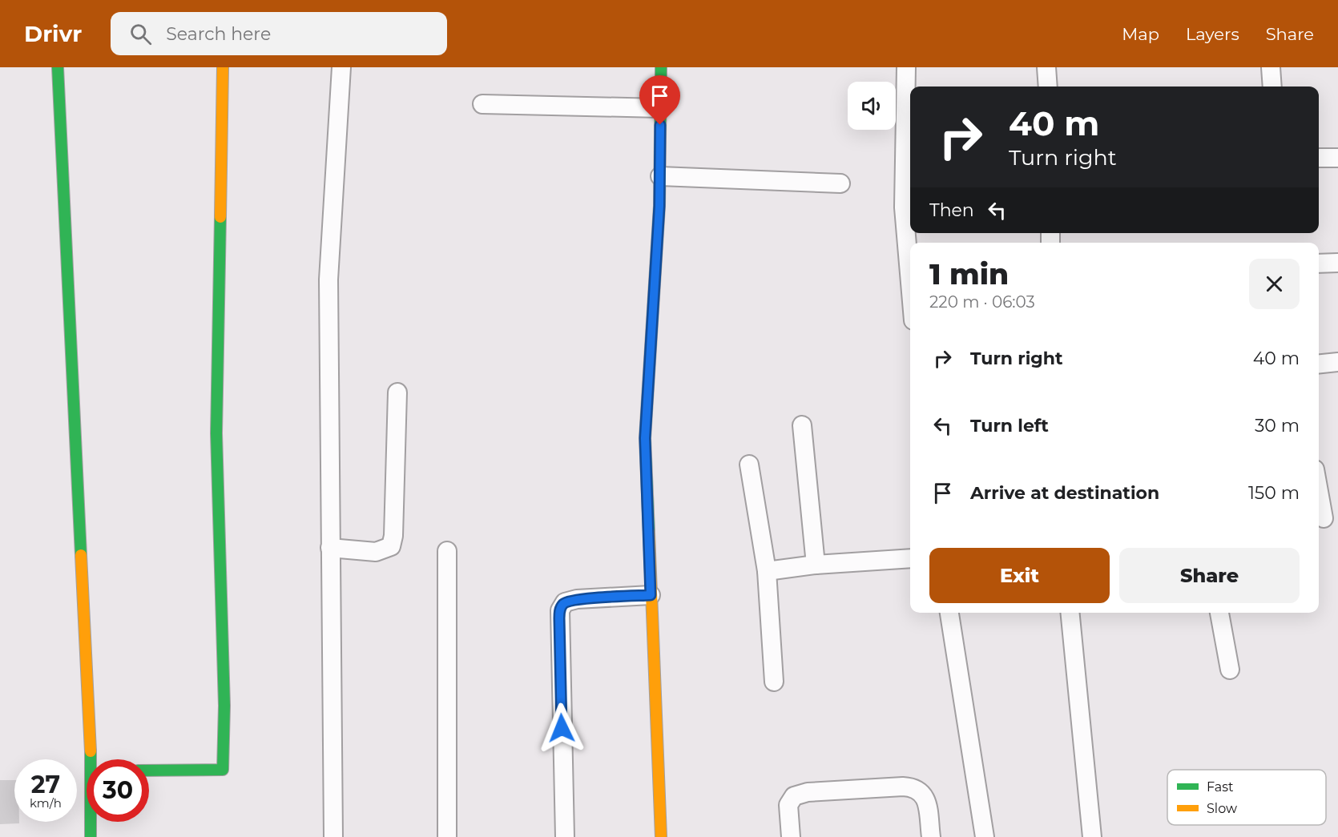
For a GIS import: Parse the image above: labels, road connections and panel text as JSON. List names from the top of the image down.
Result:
{
  "legend": ["Fast", "Slow"],
  "page": {
    "header": "Drivr",
    "search": "Search here",
    "nav": ["Map", "Layers", "Share"],
    "turn": ["40 m", "Turn right"],
    "then": "Then",
    "heading": ["1 min", "220 m · 06:03"],
    "list": [
      {
        "name": "Turn right",
        "value": "40 m"
      },
      {
        "name": "Turn left",
        "value": "30 m"
      },
      {
        "name": "Arrive at destination",
        "value": "150 m"
      }
    ],
    "buttons": ["Exit", "Share"],
    "speed": "27 km/h",
    "limit": "30"
  }
}
